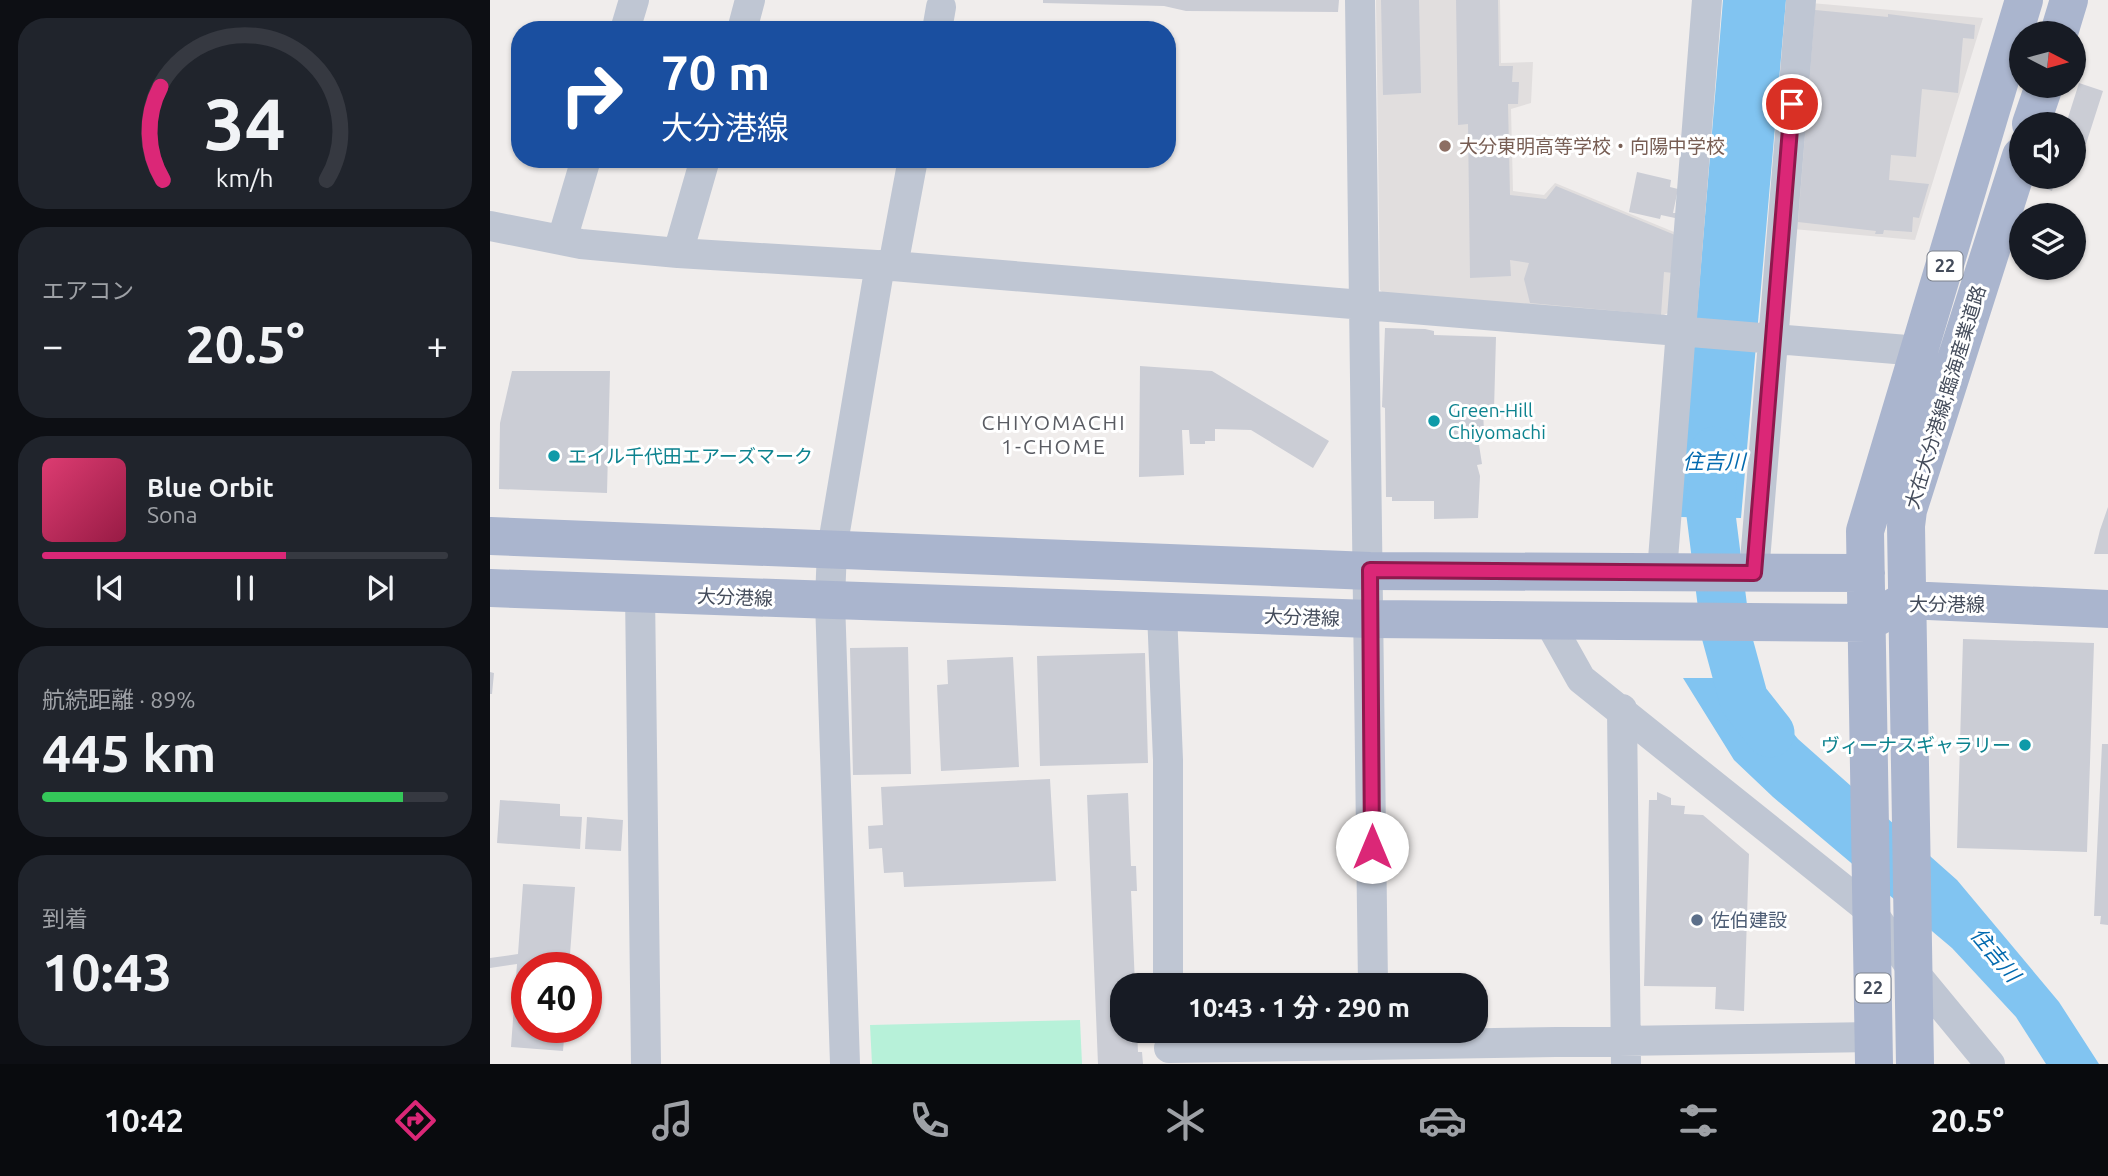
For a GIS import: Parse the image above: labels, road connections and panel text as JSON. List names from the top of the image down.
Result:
{
  "streets": {
    "main road": ["22", "大在大分港線;臨海産業道路", "大分港線"]
  },
  "crossings": [
    ["22", "大在大分港線;臨海産業道路"],
    ["22", "大分港線"],
    ["大在大分港線;臨海産業道路", "大分港線"]
  ],
  "districts": ["CHIYOMACHI 1-CHOME"],
  "water": ["住吉川"],
  "places": [
    "大分東明高等学校・向陽中学校",
    "Green-Hill Chiyomachi",
    "エイル千代田エアーズマーク",
    "ヴィーナスギャラリー",
    "佐伯建設"
  ],
  "north": "right",
  "page": {
    "turn": ["70 m", "大分港線"],
    "tile": [
      "エアコン",
      ["航続距離 · 89%", "445 km"],
      ["到着", "10:43"]
    ],
    "heat": ["−", "20.5°", "+"],
    "song": ["Blue Orbit", "Sona"],
    "limit": "40",
    "trip": "10:43 · 1 分 · 290 m",
    "tabs": ["10:42", "20.5°"],
    "gauge": ["34", "km/h"]
  }
}
